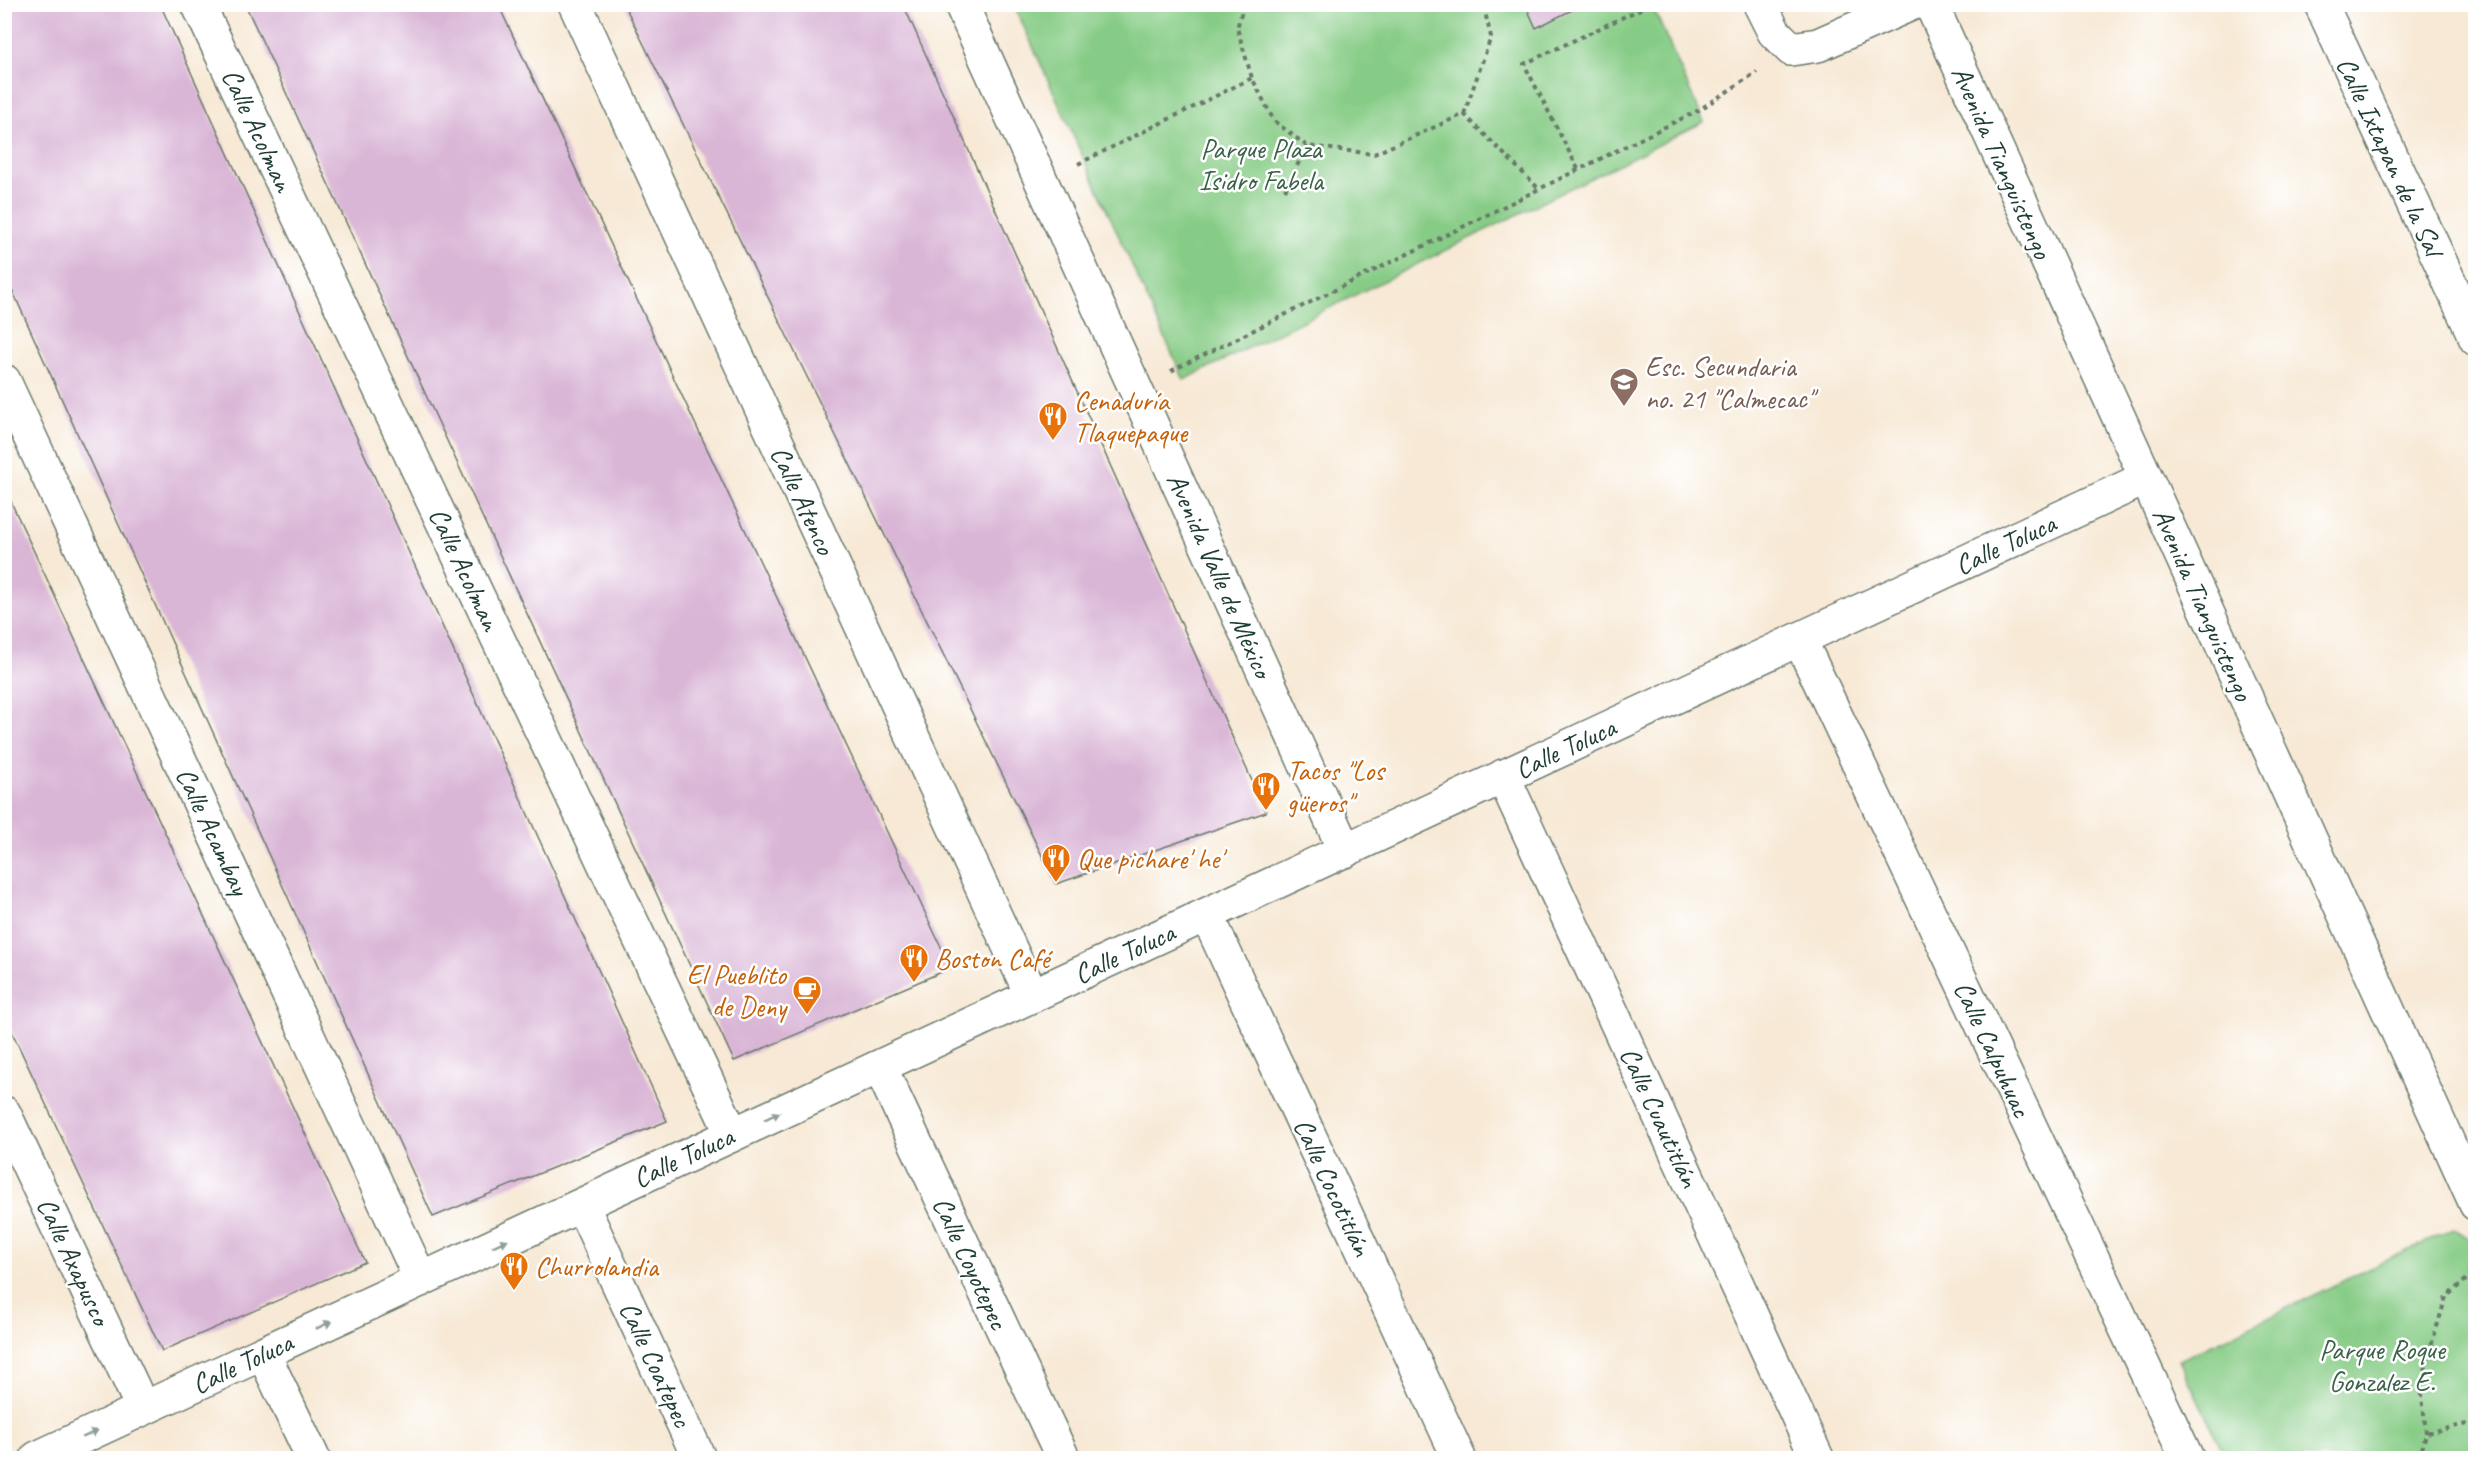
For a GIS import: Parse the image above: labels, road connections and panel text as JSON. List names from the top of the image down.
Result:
{
  "streets": {
    "street": [
      "Calle Acolman",
      "Calle Ixtapan de la Sal",
      "Avenida Tianguistengo",
      "Calle Atenco",
      "Calle Toluca",
      "Avenida Valle de México",
      "Calle Acambay",
      "Calle Calpuhuac",
      "Calle Cuautitlán",
      "Calle Cocotitlán",
      "Calle Axapusco",
      "Calle Coyotepec",
      "Calle Coatepec"
    ]
  },
  "crossings": [
    ["Calle Acolman", "Calle Toluca"],
    ["Avenida Tianguistengo", "Calle Toluca"],
    ["Calle Atenco", "Calle Toluca"],
    ["Calle Toluca", "Avenida Valle de México"],
    ["Calle Toluca", "Calle Acambay"],
    ["Calle Toluca", "Calle Calpuhuac"],
    ["Calle Toluca", "Calle Cuautitlán"],
    ["Calle Toluca", "Calle Cocotitlán"],
    ["Calle Toluca", "Calle Axapusco"],
    ["Calle Toluca", "Calle Coyotepec"],
    ["Calle Toluca", "Calle Coatepec"]
  ],
  "parks": ["Parque Plaza Isidro Fabela", "Parque Roque Gonzalez E."],
  "places": {
    "school or university": ["Esc. Secundaria no. 21 \"Calmecac\""],
    "restaurant": [
      "Cenaduría Tlaquepaque",
      "Tacos \"Los güeros\"",
      "Que pichare' he'",
      "Boston Café",
      "Churrolandia"
    ],
    "cafe": ["El Pueblito de Deny"]
  }
}
